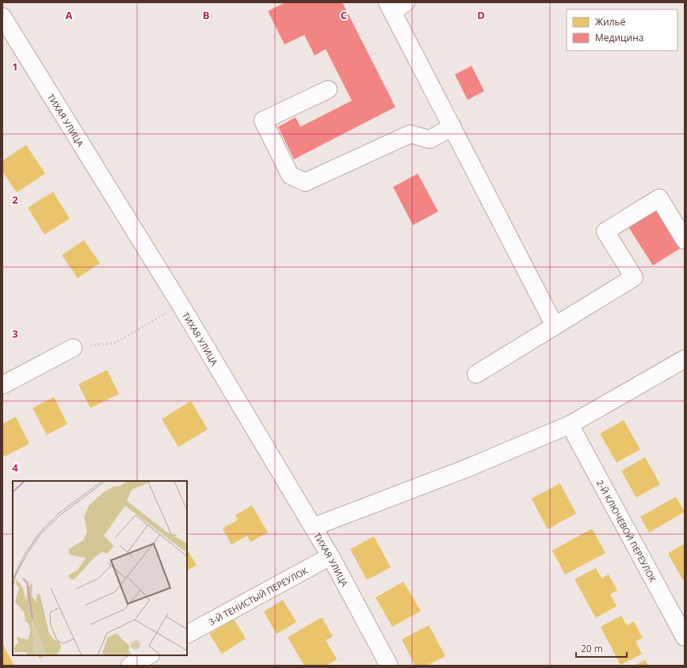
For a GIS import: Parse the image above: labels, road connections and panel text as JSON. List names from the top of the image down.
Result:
{
  "streets": {
    "street": ["ТИХАЯ УЛИЦА", "2-Й КЛЮЧЕВОЙ ПЕРЕУЛОК", "3-Й ТЕНИСТЫЙ ПЕРЕУЛОК"]
  },
  "crossings": [
    ["ТИХАЯ УЛИЦА", "3-Й ТЕНИСТЫЙ ПЕРЕУЛОК"]
  ],
  "legend": ["Жильё", "Медицина"],
  "scale_bar": "20 m",
  "grid": {
    "columns": [
      "A",
      "B",
      "C",
      "D"
    ],
    "rows": [
      "1",
      "2",
      "3",
      "4"
    ]
  }
}
